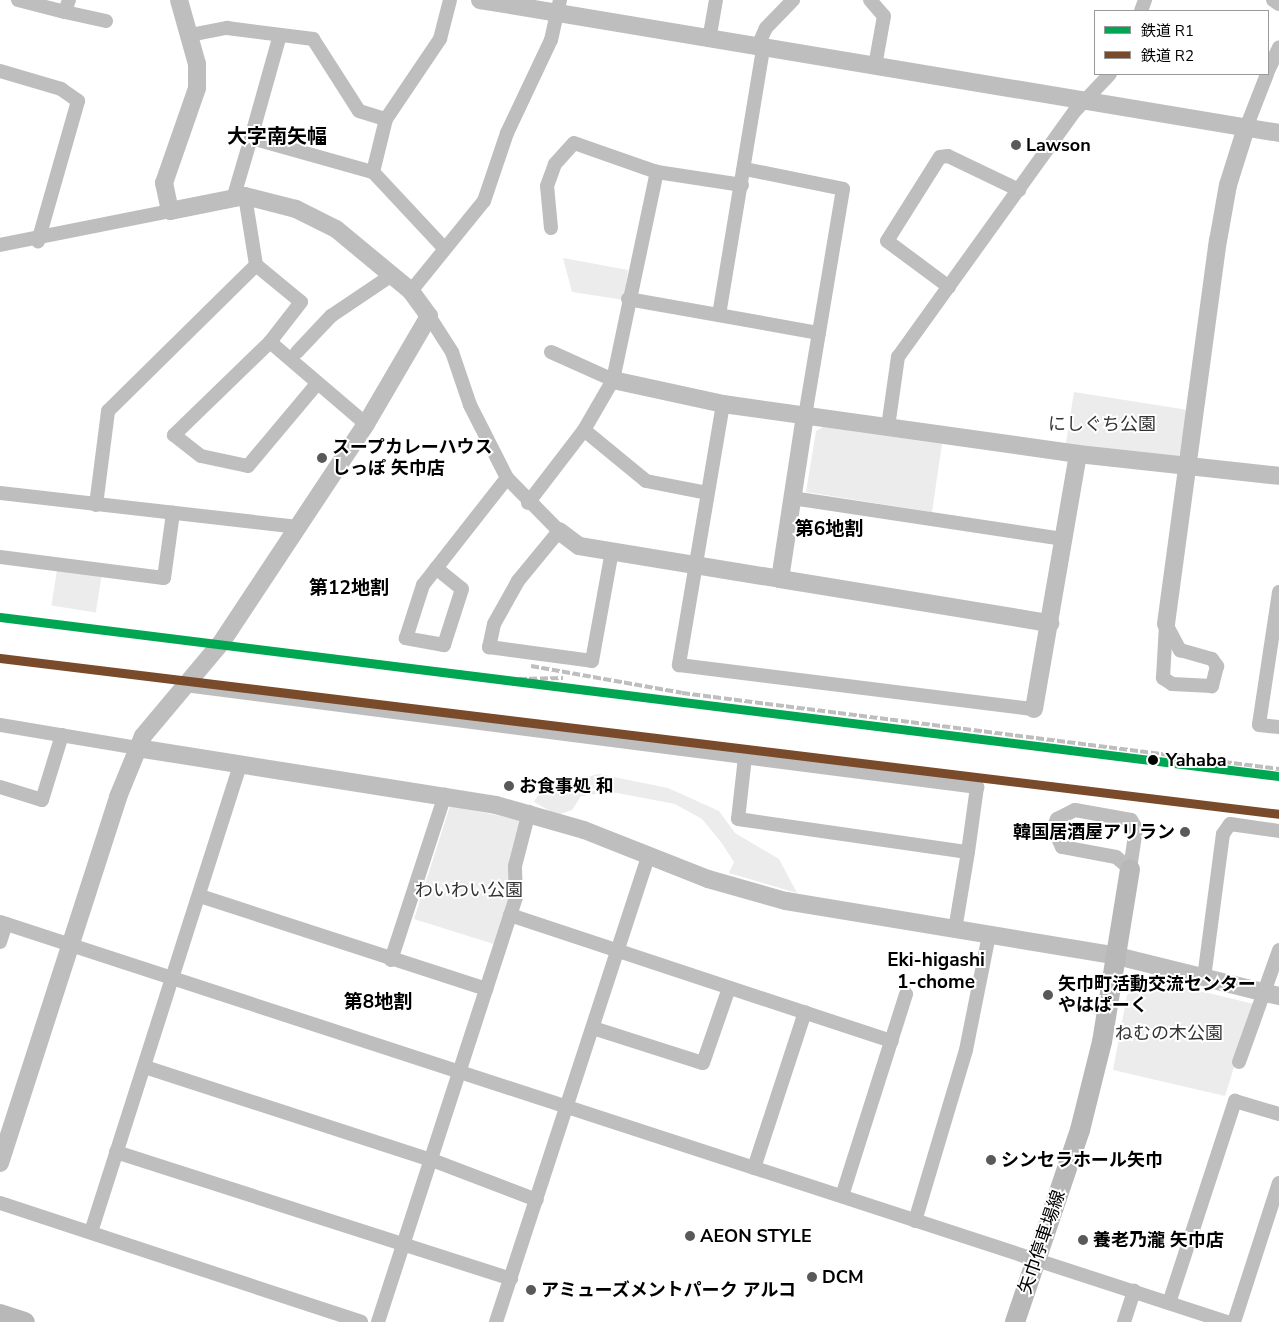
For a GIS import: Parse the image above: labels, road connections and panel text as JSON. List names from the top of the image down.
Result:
{
  "streets": {
    "main road": ["矢巾停車場線"]
  },
  "districts": [
    "大字南矢幅",
    "第6地割",
    "第12地割",
    "Eki-higashi 1-chome",
    "第8地割"
  ],
  "parks": ["にしぐち公園", "わいわい公園", "ねむの木公園"],
  "places": [
    "Lawson",
    "スープカレーハウス しっぽ 矢巾店",
    "Yahaba",
    "お食事処 和",
    "韓国居酒屋アリラン",
    "矢巾町活動交流センター やはぱーく",
    "シンセラホール矢巾",
    "AEON STYLE",
    "養老乃瀧 矢巾店",
    "DCM",
    "アミューズメントパーク アルコ"
  ],
  "lines": ["rail line R1", "rail line R2"],
  "legend": ["鉄道 R1", "鉄道 R2"]
}
